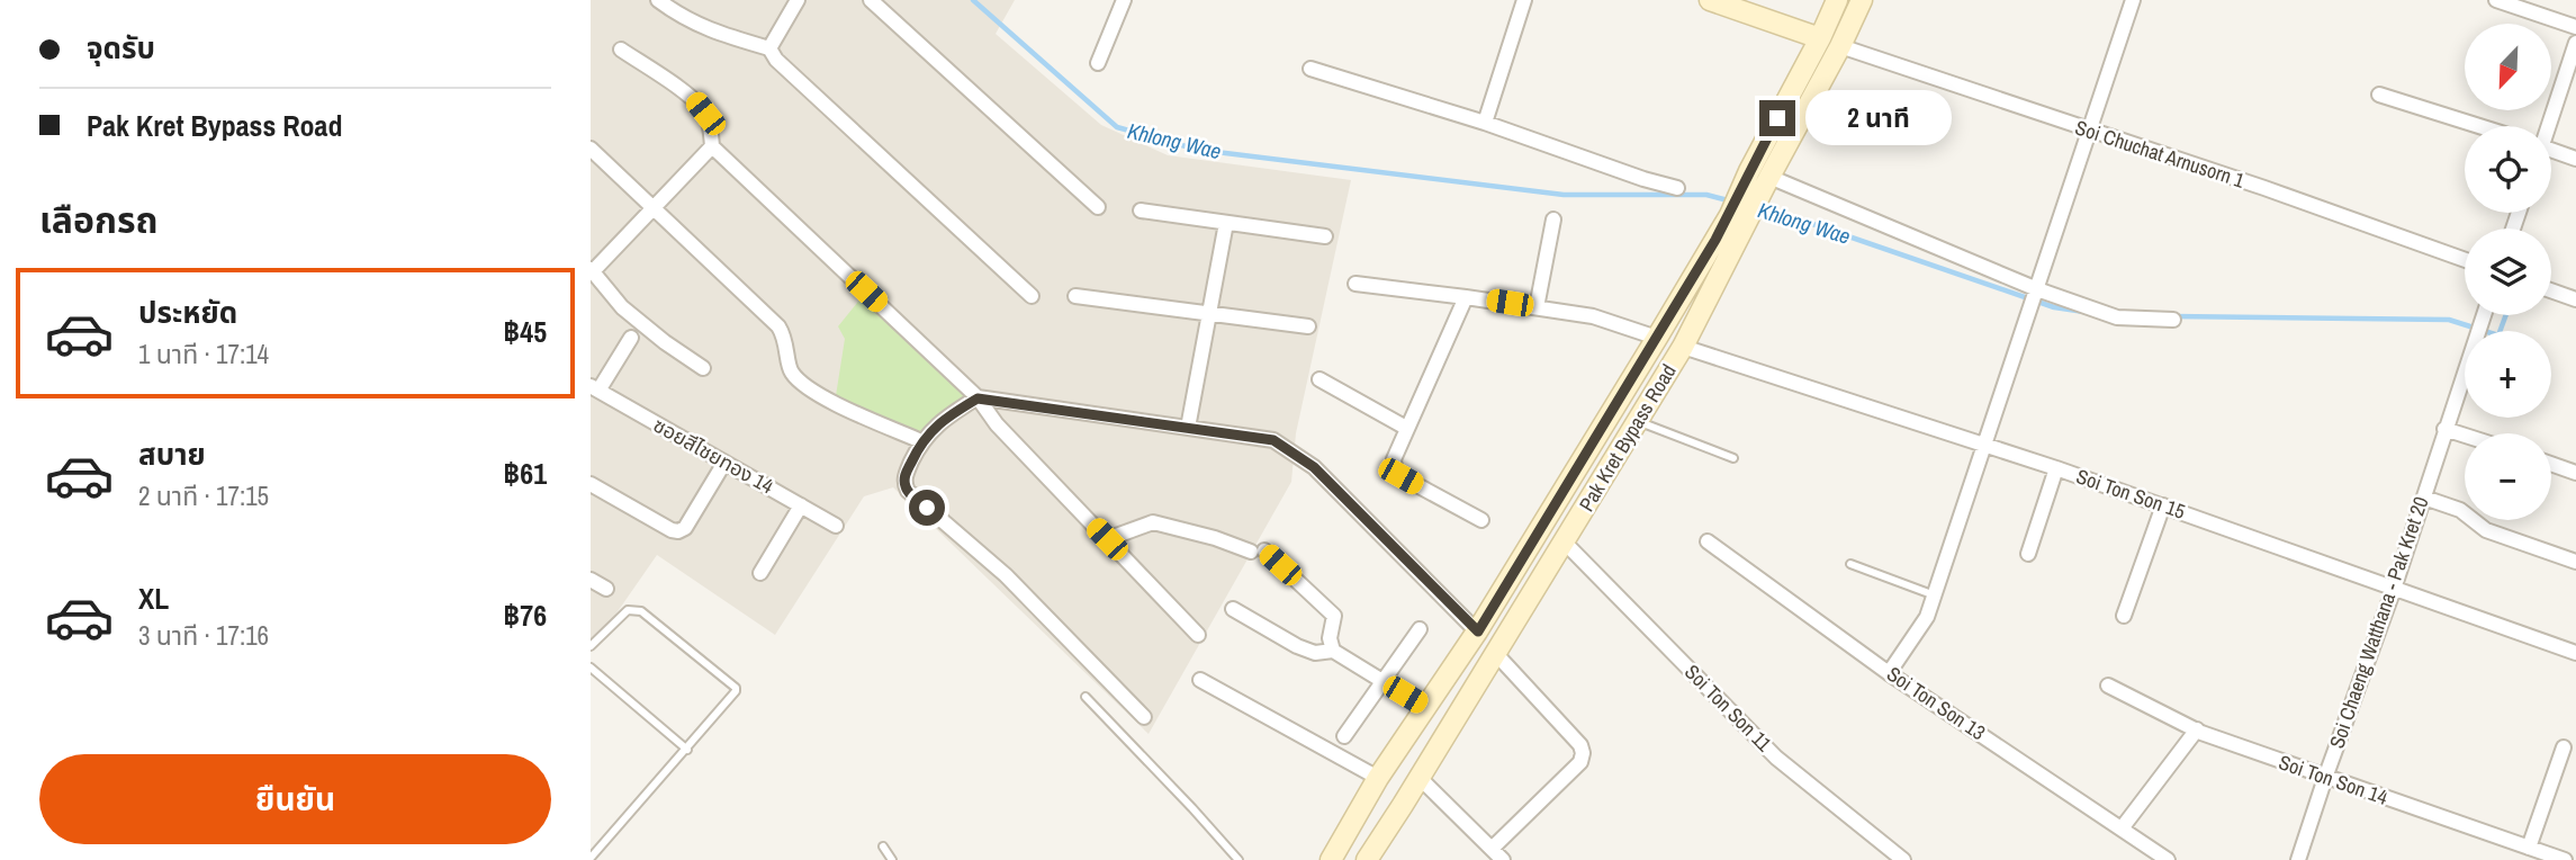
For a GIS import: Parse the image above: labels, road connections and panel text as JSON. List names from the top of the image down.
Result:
{
  "streets": {
    "main road": ["Pak Kret Bypass Road"],
    "street": [
      "Soi Chuchat Arnusorn 1",
      "ซอยสีไชยทอง 14",
      "Soi Ton Son 15",
      "Soi Chaeng Watthana - Pak Kret 20",
      "Soi Ton Son 13",
      "Soi Ton Son 11",
      "Soi Ton Son 14"
    ]
  },
  "crossings": [
    ["Soi Chuchat Arnusorn 1", "Pak Kret Bypass Road"],
    ["Pak Kret Bypass Road", "Soi Ton Son 15"],
    ["Pak Kret Bypass Road", "Soi Ton Son 11"],
    ["Soi Ton Son 15", "Soi Chaeng Watthana - Pak Kret 20"],
    ["Soi Chaeng Watthana - Pak Kret 20", "Soi Ton Son 14"]
  ],
  "water": ["Khlong Wae"],
  "north": "bottom left",
  "page": {
    "banner": ["จุดรับ", "Pak Kret Bypass Road"],
    "map_buttons": ["+", "−"],
    "bubble": "2 นาที",
    "heading": "เลือกรถ",
    "list": [
      {
        "name": "ประหยัด",
        "note": "1 นาที · 17:14",
        "value": "฿45"
      },
      {
        "name": "สบาย",
        "note": "2 นาที · 17:15",
        "value": "฿61"
      },
      {
        "name": "XL",
        "note": "3 นาที · 17:16",
        "value": "฿76"
      }
    ],
    "buttons": "ยืนยัน"
  }
}
